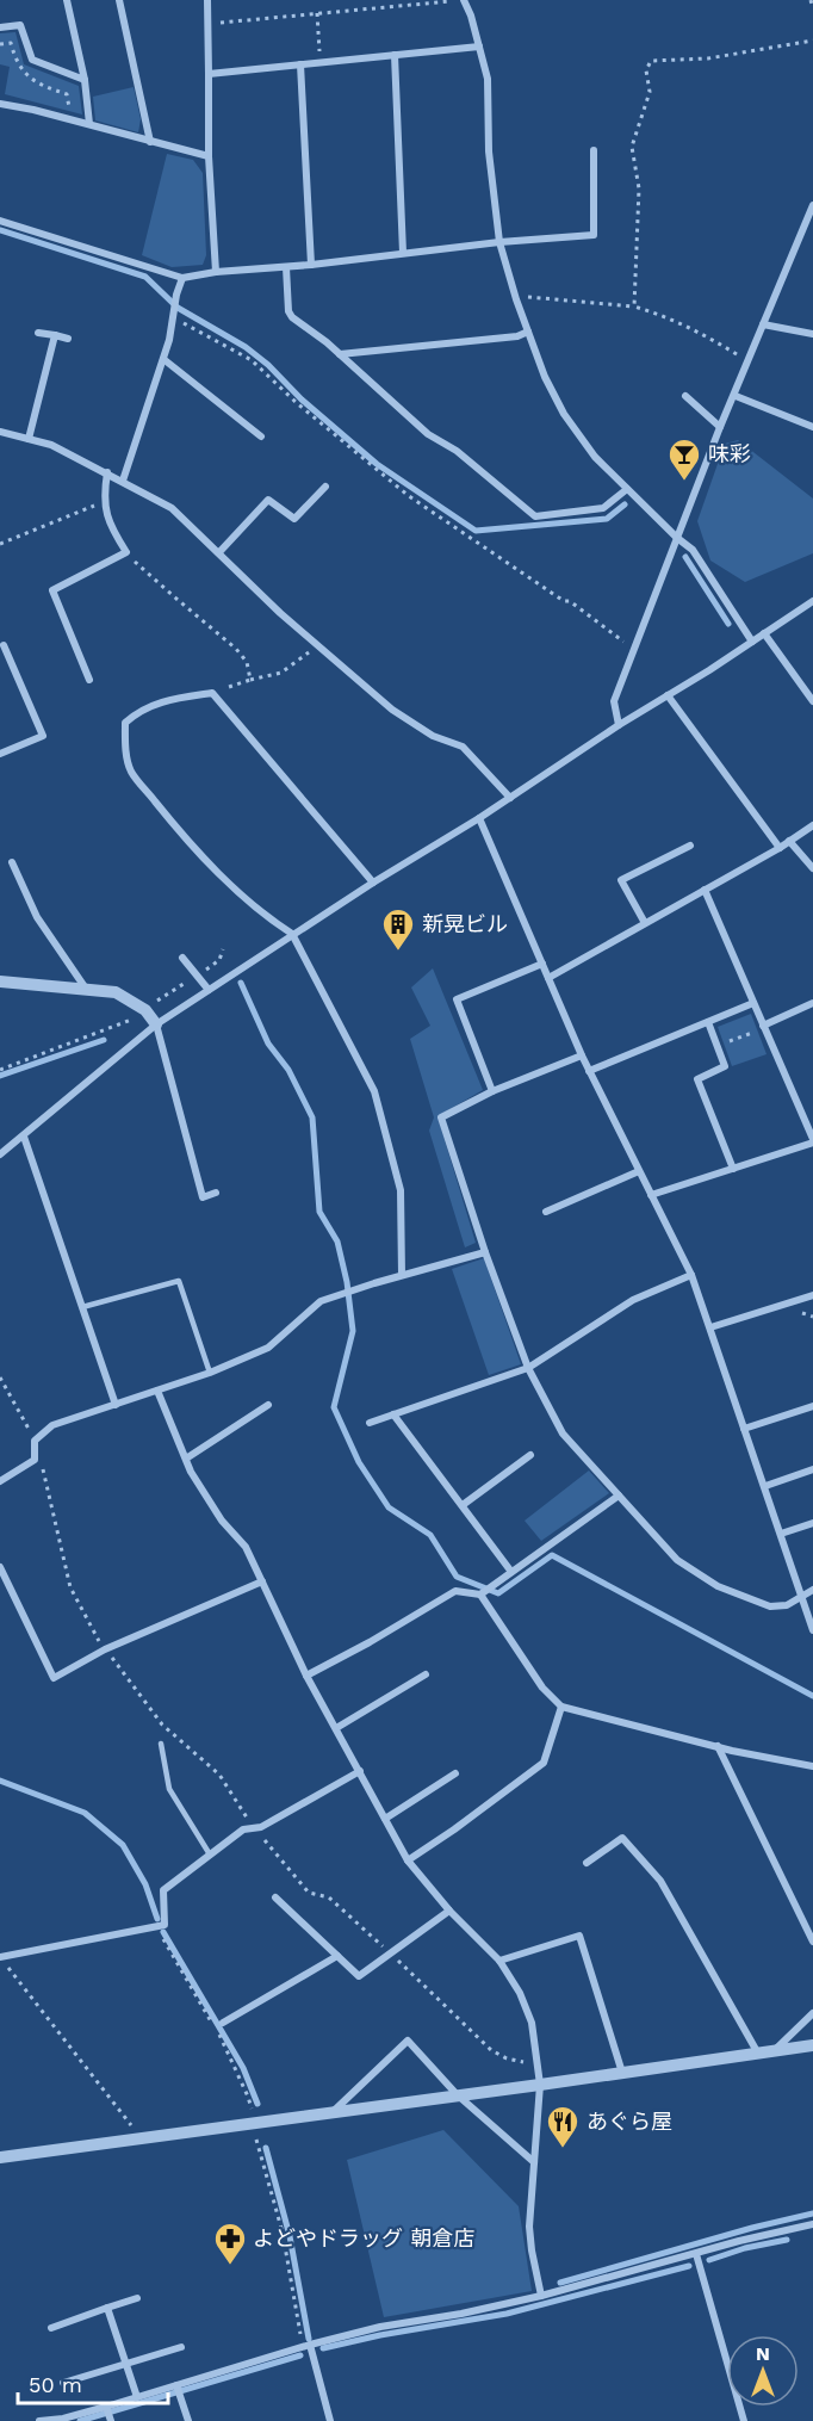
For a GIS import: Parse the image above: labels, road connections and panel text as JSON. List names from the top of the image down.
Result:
{
  "places": {
    "bar": ["味彩"],
    "building": ["新晃ビル"],
    "restaurant": ["あぐら屋"],
    "pharmacy": ["よどやドラッグ 朝倉店"]
  },
  "scale_bar": "50 m",
  "north": "top"
}
